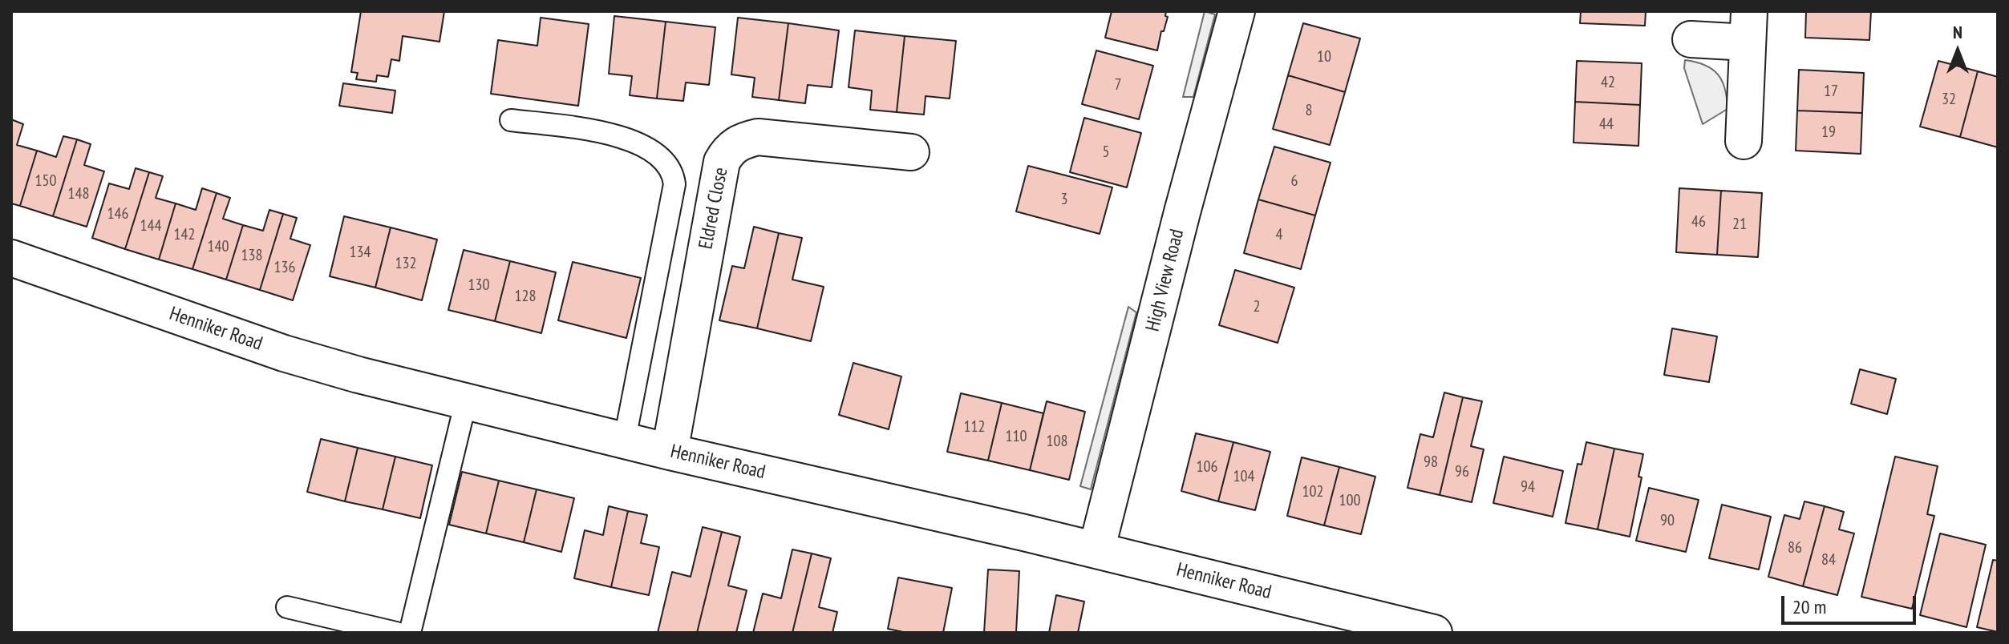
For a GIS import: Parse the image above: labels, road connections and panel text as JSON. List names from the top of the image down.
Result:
{
  "streets": {
    "street": ["Eldred Close", "High View Road", "Henniker Road"]
  },
  "crossings": [
    ["Eldred Close", "Henniker Road"],
    ["High View Road", "Henniker Road"]
  ],
  "house_numbers": [
    "10",
    "42",
    "7",
    "17",
    "32",
    "8",
    "44",
    "19",
    "5",
    "150",
    "6",
    "148",
    "3",
    "146",
    "46",
    "21",
    "144",
    "142",
    "4",
    "140",
    "134",
    "138",
    "132",
    "136",
    "130",
    "128",
    "2",
    "112",
    "110",
    "108",
    "98",
    "106",
    "96",
    "104",
    "94",
    "102",
    "100",
    "90",
    "86",
    "84"
  ],
  "scale_bar": "20 m",
  "north": "top"
}
